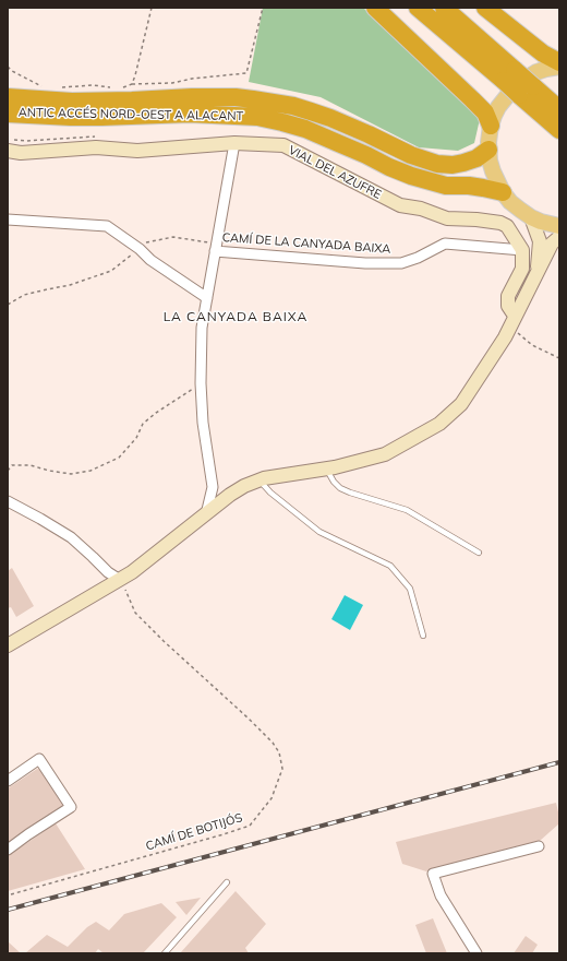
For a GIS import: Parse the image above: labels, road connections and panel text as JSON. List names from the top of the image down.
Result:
{
  "streets": {
    "highway": ["ANTIC ACCÉS NORD-OEST A ALACANT"],
    "street": ["VIAL DEL AZUFRE", "CAMÍ DE LA CANYADA BAIXA"],
    "path": ["CAMÍ DE BOTIJÓS"]
  },
  "crossings": [
    ["VIAL DEL AZUFRE", "CAMÍ DE LA CANYADA BAIXA"]
  ],
  "districts": ["LA CANYADA BAIXA"]
}
